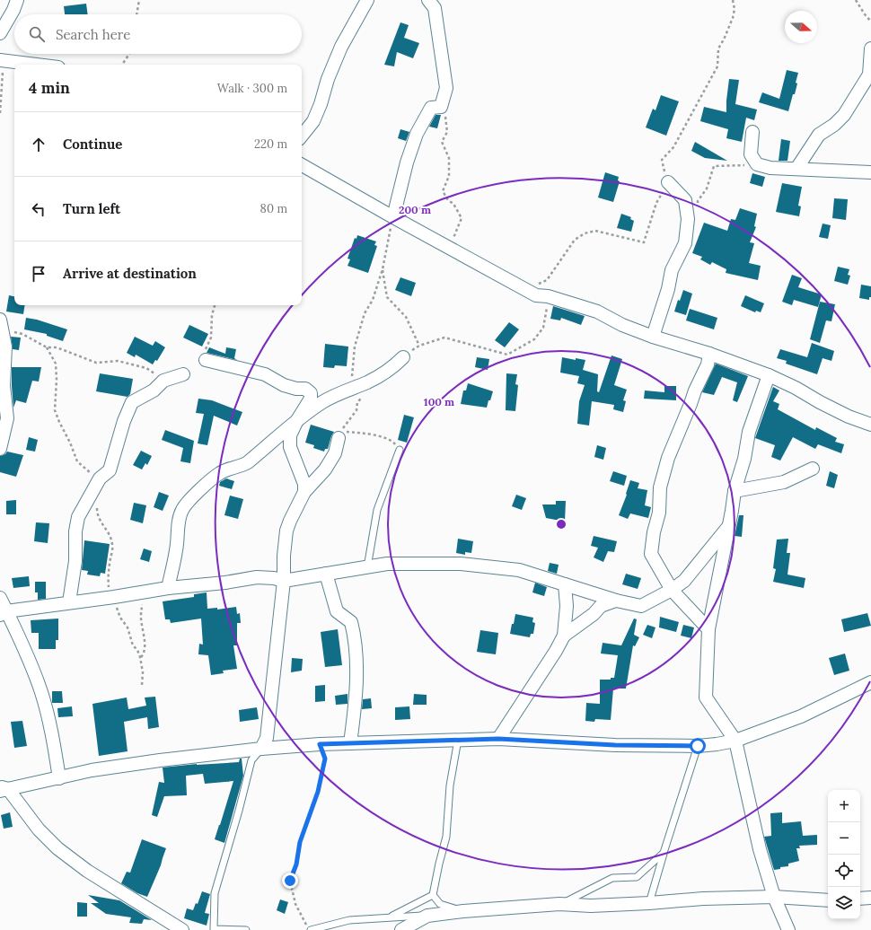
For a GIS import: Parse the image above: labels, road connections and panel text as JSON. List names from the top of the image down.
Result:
{
  "north": "right",
  "page": {
    "search": "Search here",
    "heading": ["4 min", "Walk · 300 m"],
    "list": [
      ["Continue", "220 m"],
      ["Turn left", "80 m"],
      "Arrive at destination"
    ],
    "map_buttons": ["+", "−"]
  },
  "rings": ["200 m", "100 m"]
}
